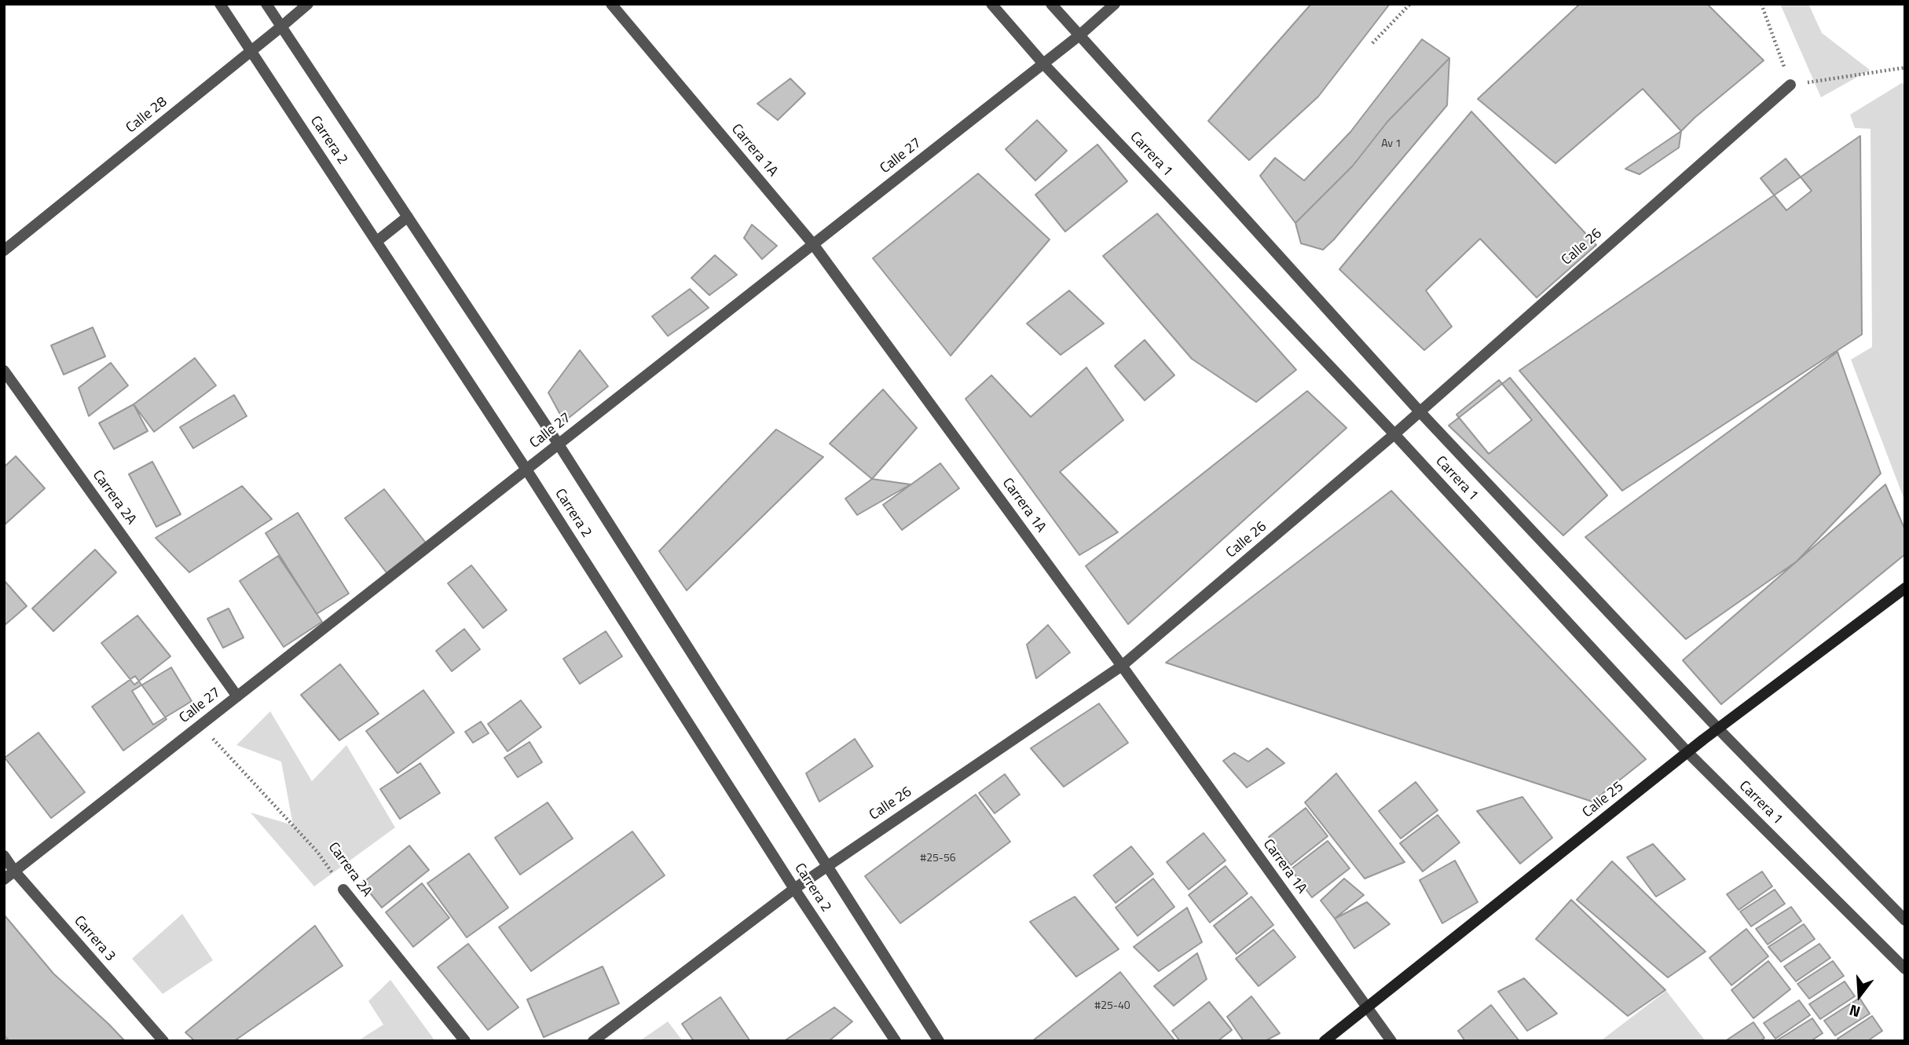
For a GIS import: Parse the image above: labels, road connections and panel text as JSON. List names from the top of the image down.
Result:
{
  "streets": {
    "main road": ["Calle 25"],
    "street": [
      "Calle 28",
      "Carrera 2",
      "Carrera 1A",
      "Carrera 1",
      "Calle 27",
      "Calle 26",
      "Carrera 2A",
      "Carrera 3"
    ]
  },
  "crossings": [
    ["Calle 28", "Carrera 2"],
    ["Carrera 2", "Calle 27"],
    ["Carrera 2", "Calle 26"],
    ["Carrera 1A", "Calle 27"],
    ["Carrera 1A", "Calle 26"],
    ["Carrera 1A", "Calle 25"],
    ["Carrera 1", "Calle 27"],
    ["Carrera 1", "Calle 26"],
    ["Carrera 1", "Calle 25"],
    ["Calle 27", "Carrera 2A"],
    ["Calle 27", "Carrera 3"]
  ],
  "house_numbers": ["Av 1", "#25-56", "#25-40"],
  "north": "bottom"
}
